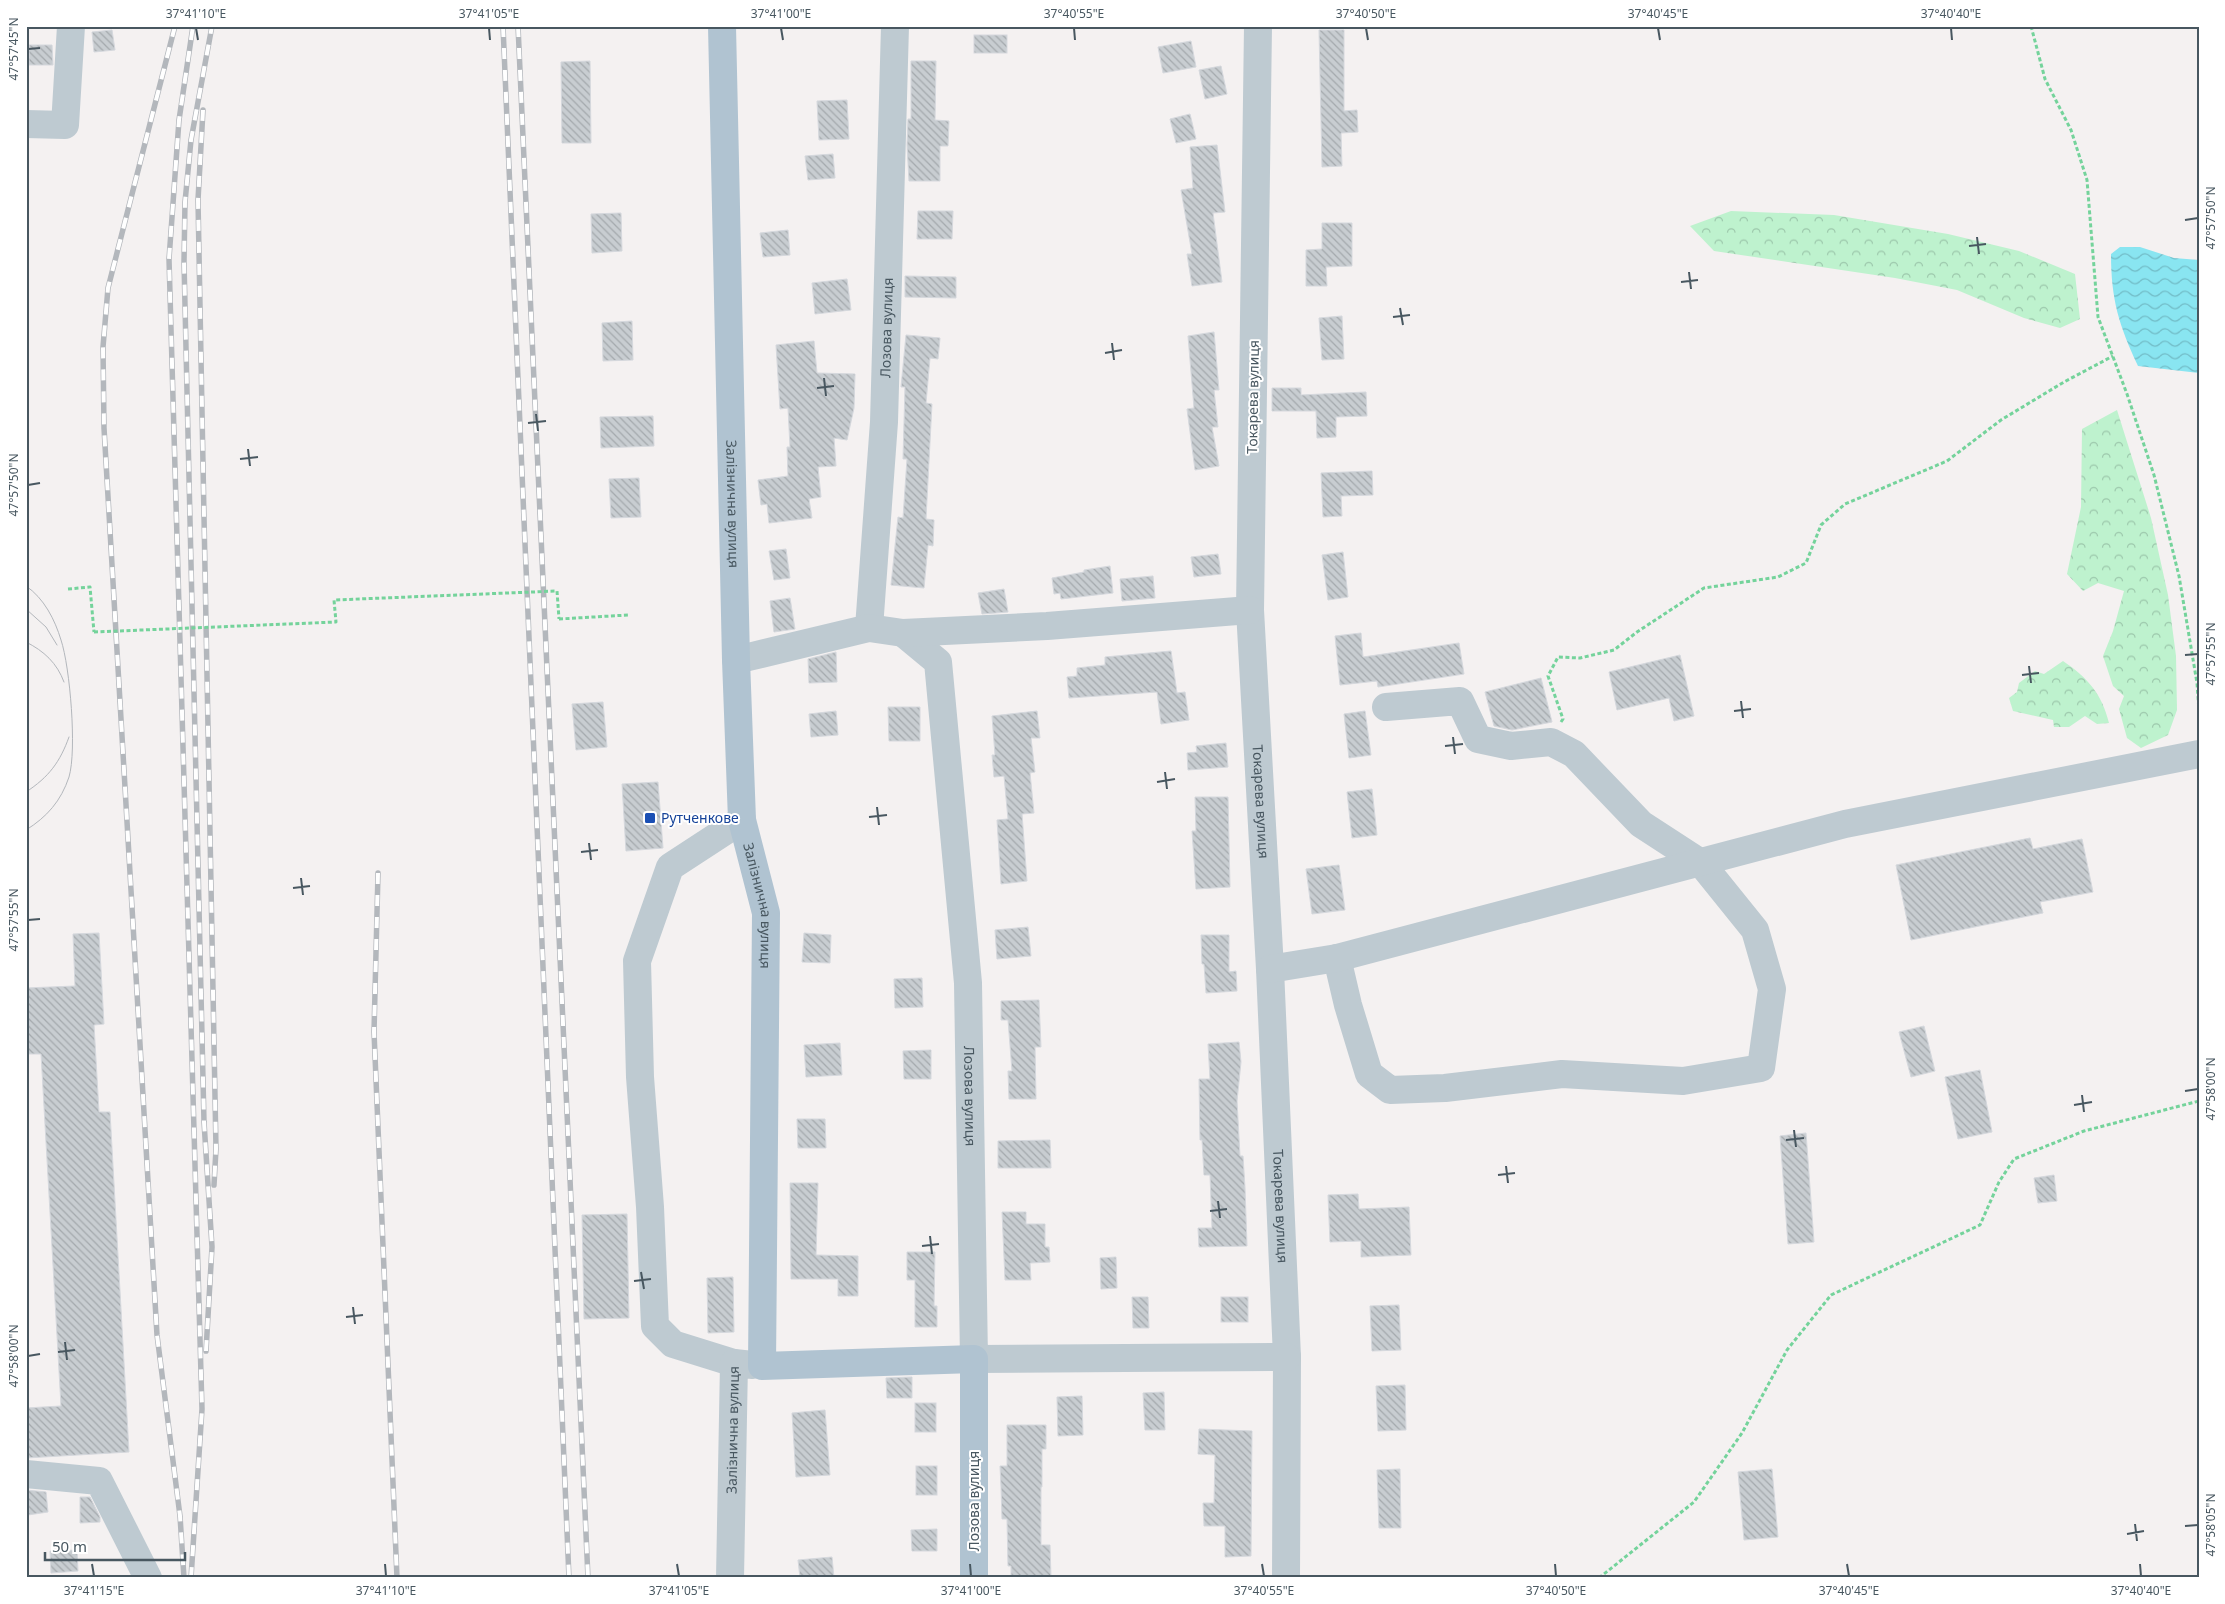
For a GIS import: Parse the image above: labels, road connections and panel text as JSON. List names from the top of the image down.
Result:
{
  "streets": {
    "main road": ["Лозова вулиця", "Залізнична вулиця"],
    "street": ["Токарева вулиця"]
  },
  "places": {
    "transit": ["Рутченкове"]
  },
  "scale_bar": "50 m",
  "coordinates": [
    "37°41'10\"E",
    "37°41'05\"E",
    "37°41'00\"E",
    "37°40'55\"E",
    "37°40'50\"E",
    "37°40'45\"E",
    "37°40'40\"E",
    "47°57'45\"N",
    "47°57'50\"N",
    "47°57'55\"N",
    "47°58'00\"N",
    "47°58'05\"N",
    "37°41'15\"E"
  ]
}
